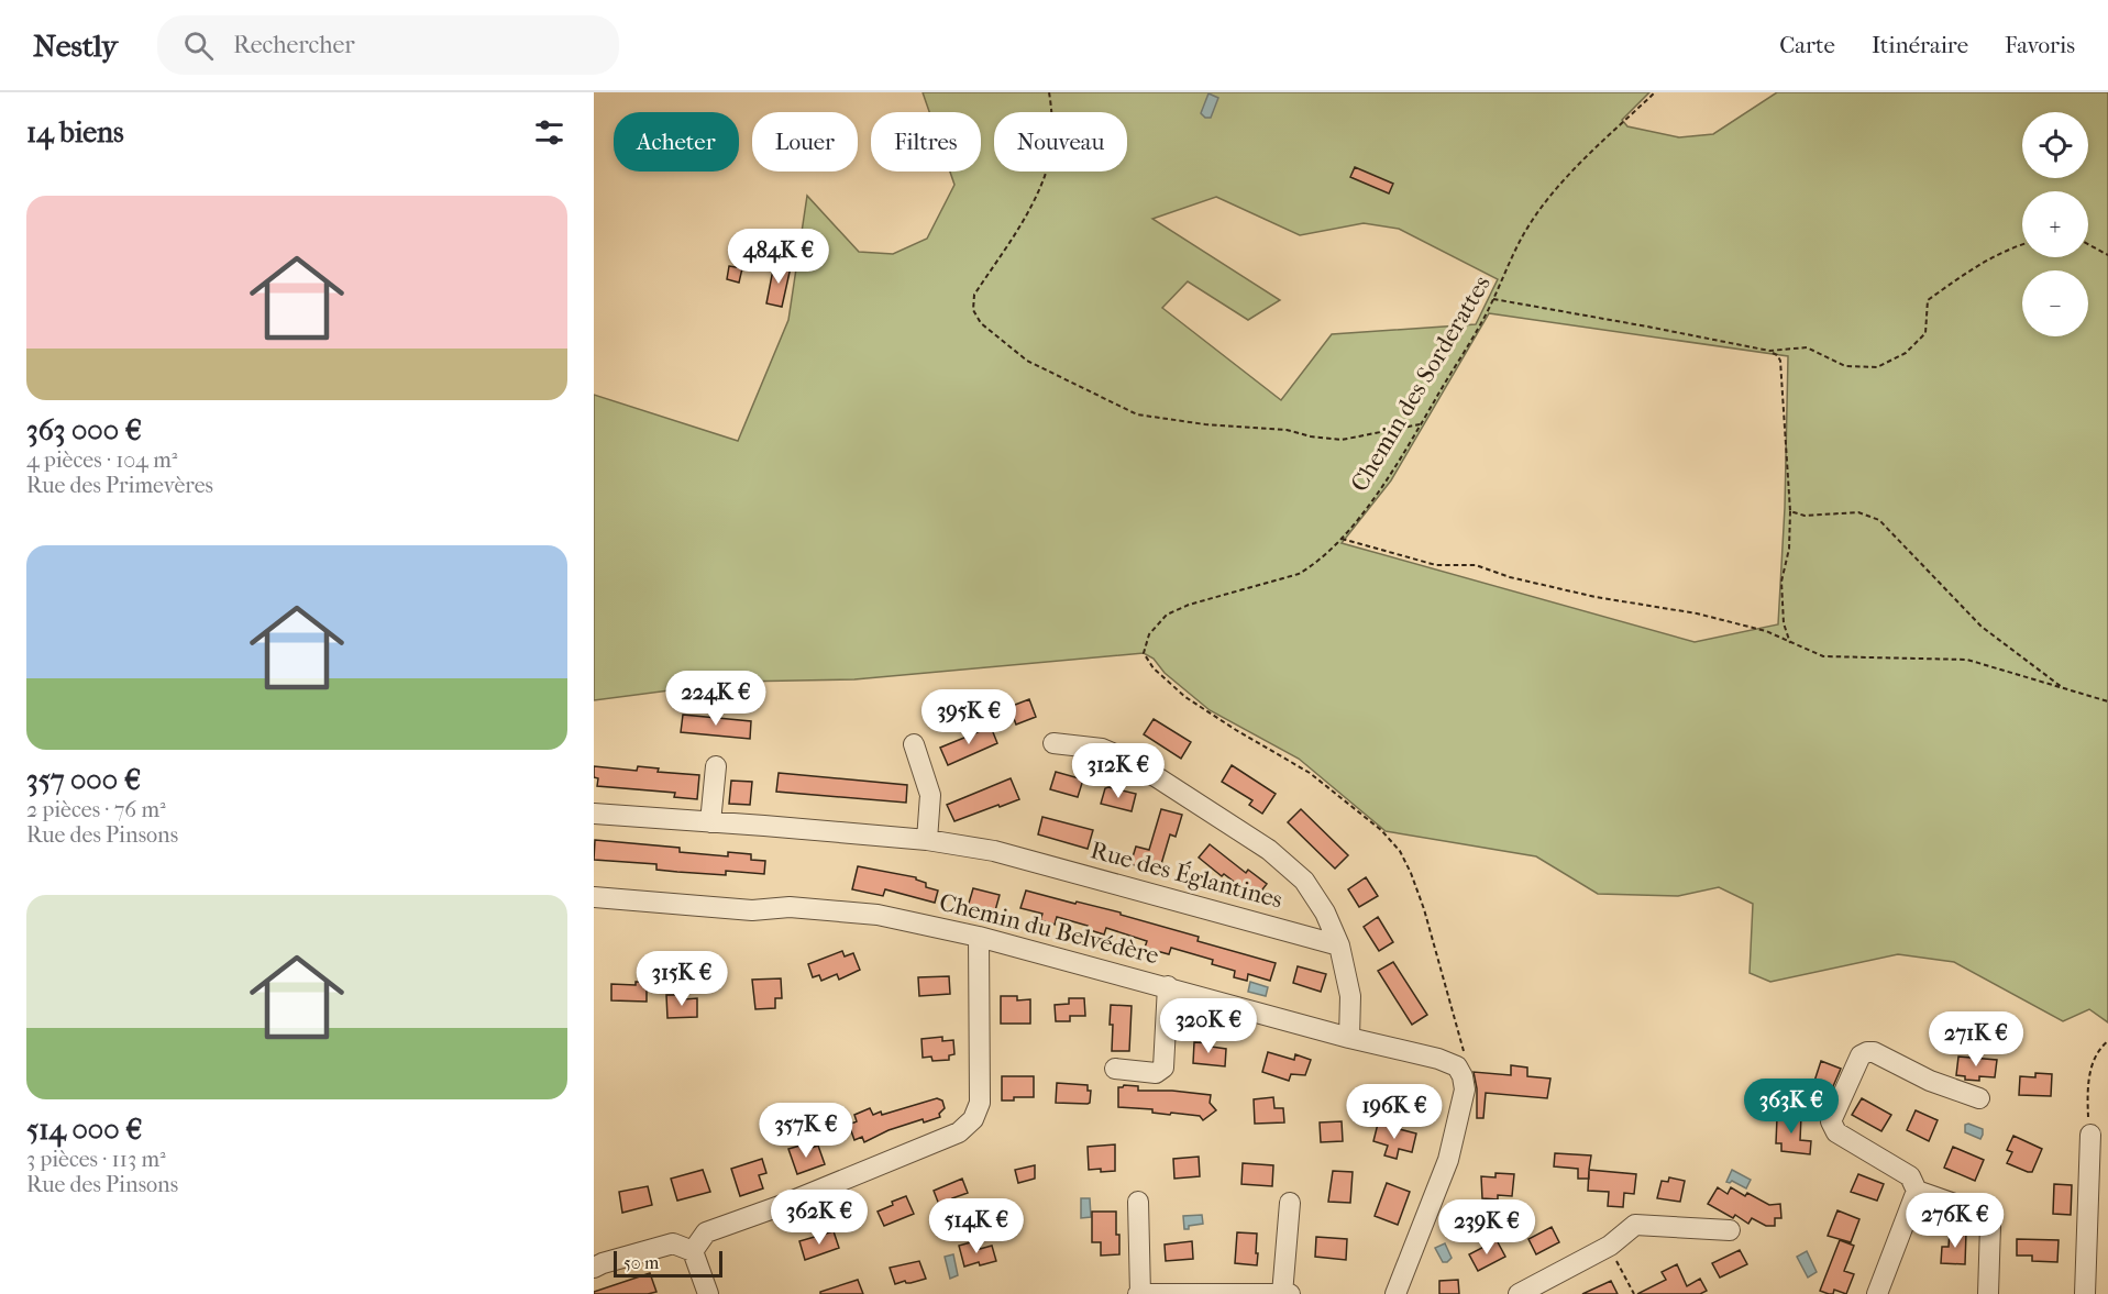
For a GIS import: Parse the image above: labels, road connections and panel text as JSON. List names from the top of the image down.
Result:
{
  "streets": {
    "street": ["Rue des Églantines", "Chemin du Belvédère"],
    "path": ["Chemin des Sorderattes"]
  },
  "crossings": [
    ["Chemin des Sorderattes", "Chemin du Belvédère"]
  ],
  "scale_bar": "50 m",
  "page": {
    "header": "Nestly",
    "search": "Rechercher",
    "nav": ["Carte", "Itinéraire", "Favoris"],
    "heading": "14 biens",
    "map_buttons": ["+", "−"],
    "chip": [
      "Acheter",
      "Louer",
      "Filtres",
      "Nouveau"
    ],
    "list": [
      {
        "name": "363 000 €",
        "note": "4 pièces · 104 m² · Rue des Primevères"
      },
      {
        "name": "357 000 €",
        "note": "2 pièces · 76 m² · Rue des Pinsons"
      },
      {
        "name": "514 000 €",
        "note": "3 pièces · 113 m² · Rue des Pinsons"
      }
    ],
    "price": [
      "484K €",
      "224K €",
      "395K €",
      "312K €",
      "315K €",
      "320K €",
      "271K €",
      "363K €",
      "196K €",
      "357K €",
      "362K €",
      "276K €",
      "514K €",
      "239K €"
    ],
    "scale": "50 m"
  }
}
